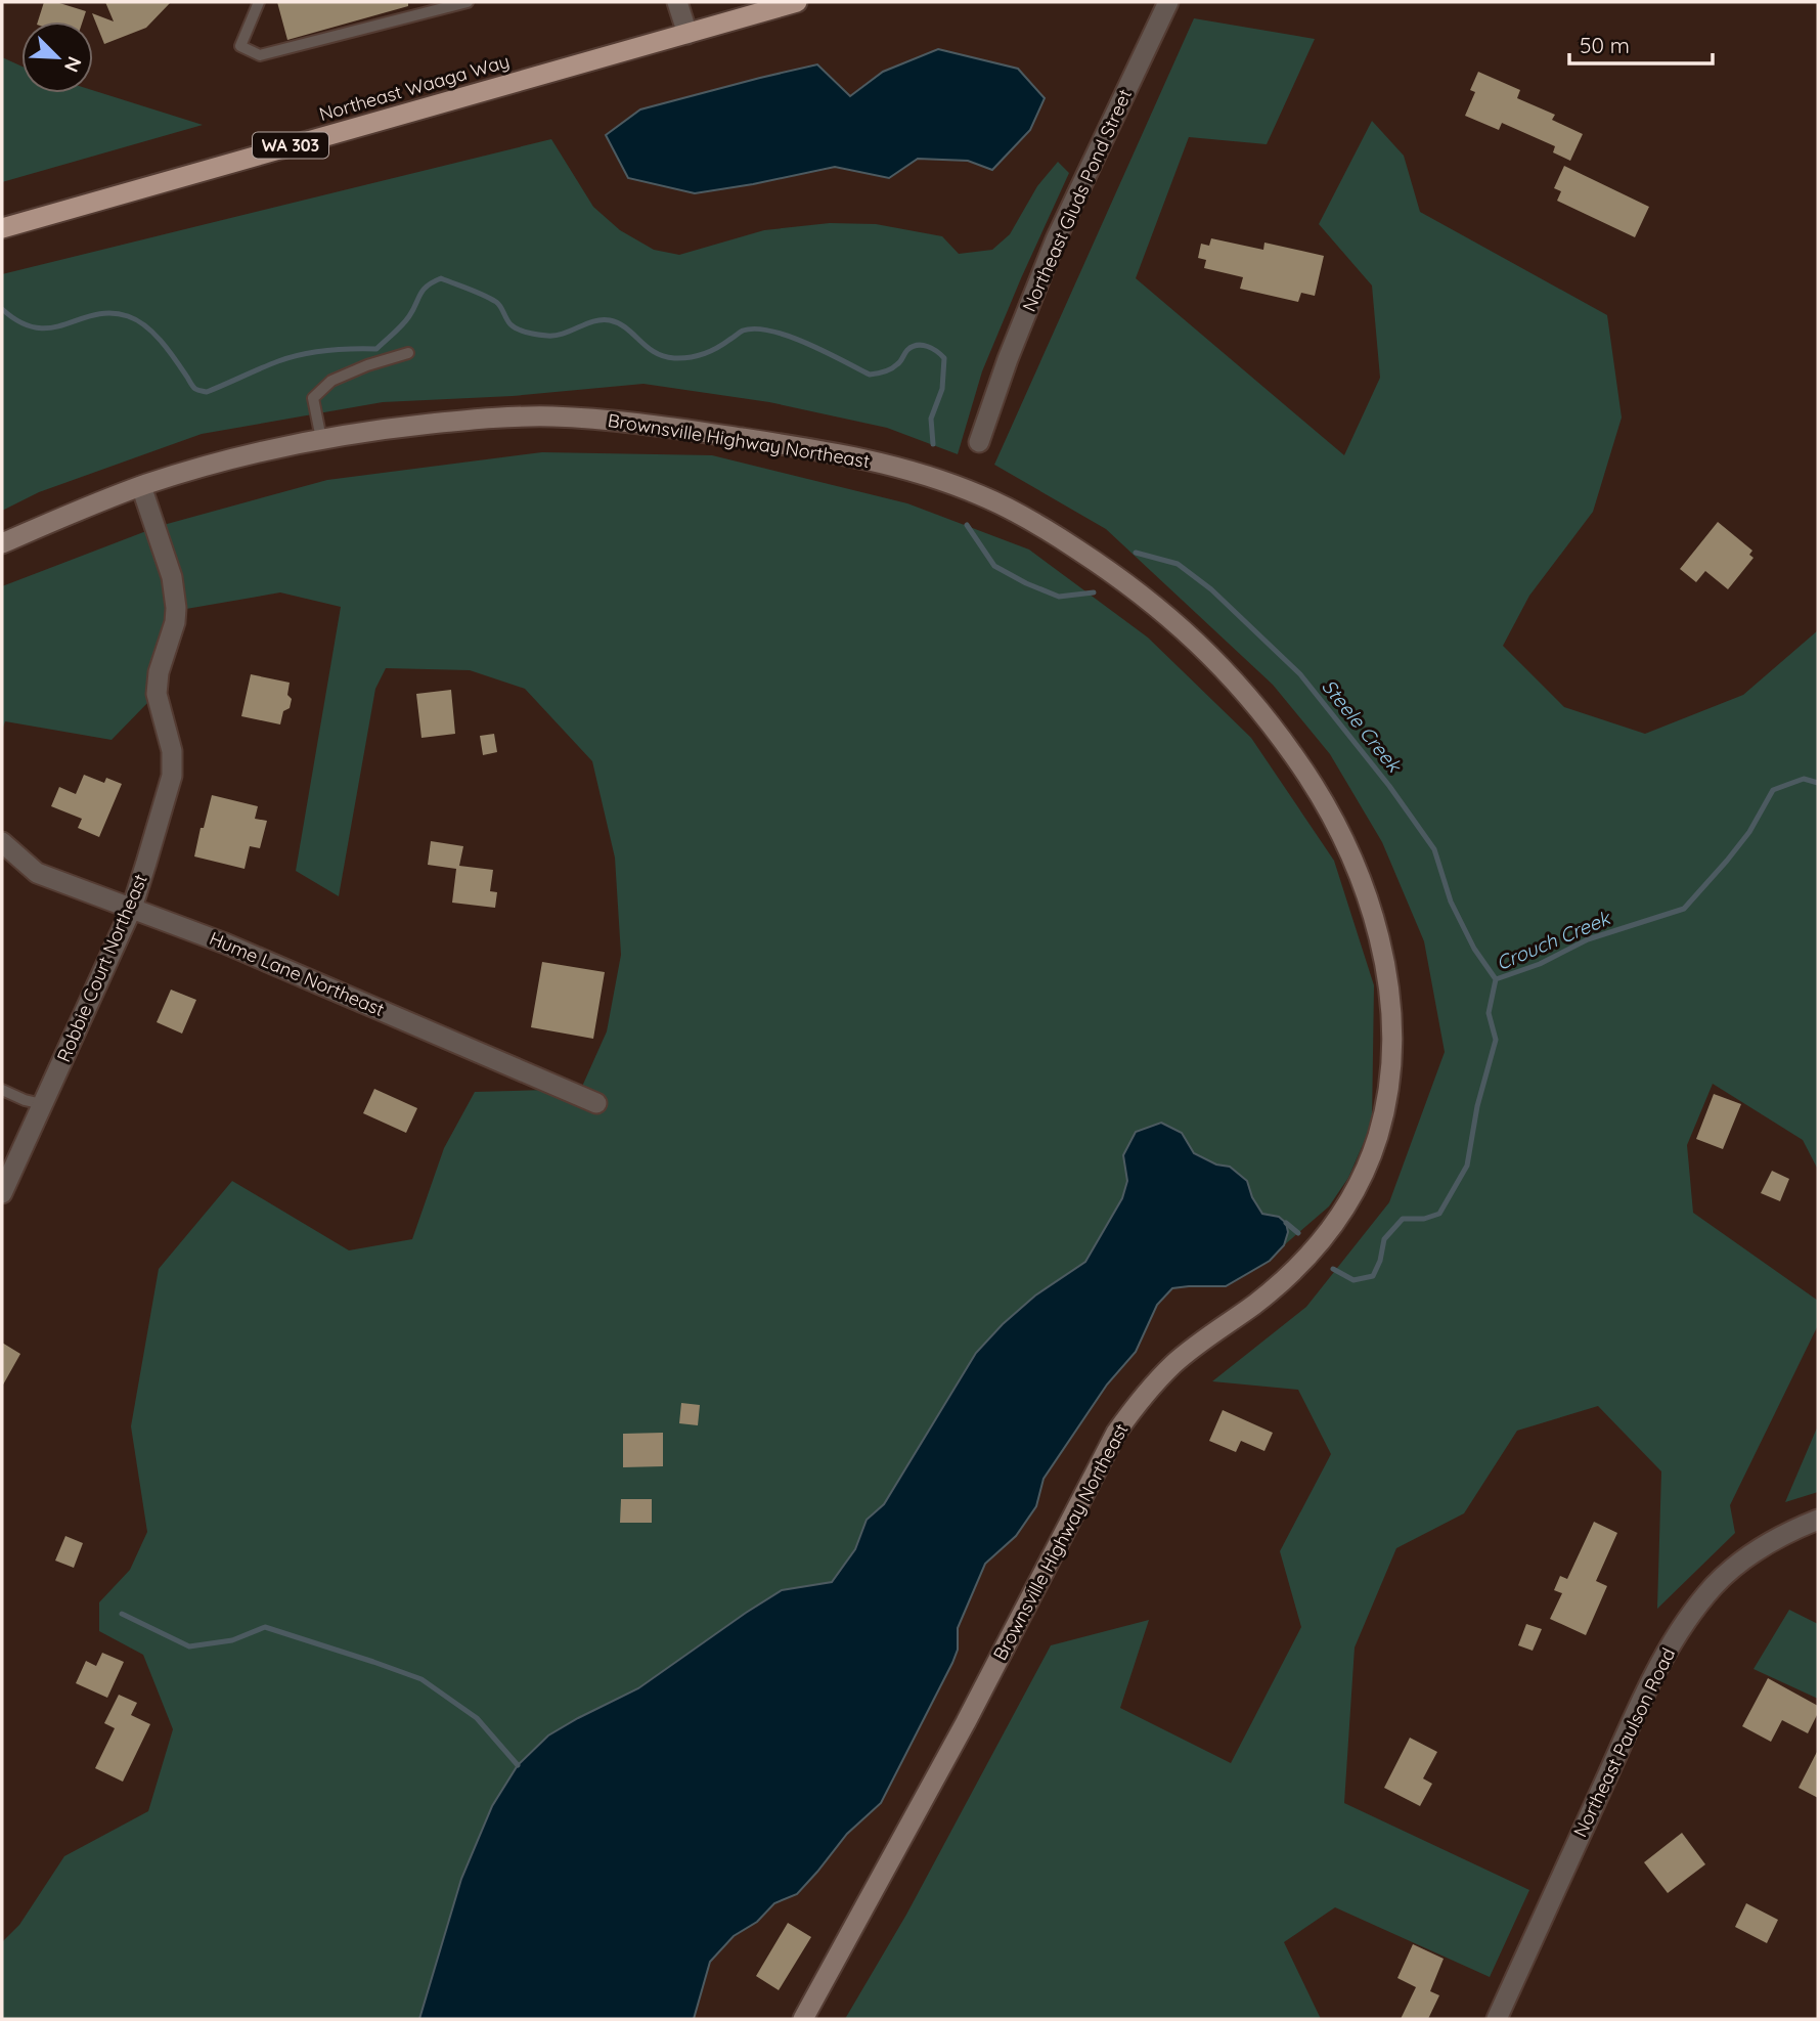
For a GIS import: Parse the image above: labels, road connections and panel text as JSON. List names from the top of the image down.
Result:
{
  "streets": {
    "highway": ["Northeast Waaga Way", "WA 303"],
    "main road": ["Brownsville Highway Northeast"],
    "street": [
      "Northeast Gluds Pond Street",
      "Robbie Court Northeast",
      "Hume Lane Northeast",
      "Northeast Paulson Road"
    ]
  },
  "crossings": [
    ["Brownsville Highway Northeast", "Robbie Court Northeast"],
    ["Robbie Court Northeast", "Hume Lane Northeast"]
  ],
  "water": ["Steele Creek", "Crouch Creek"],
  "scale_bar": "50 m",
  "north": "bottom right"
}
